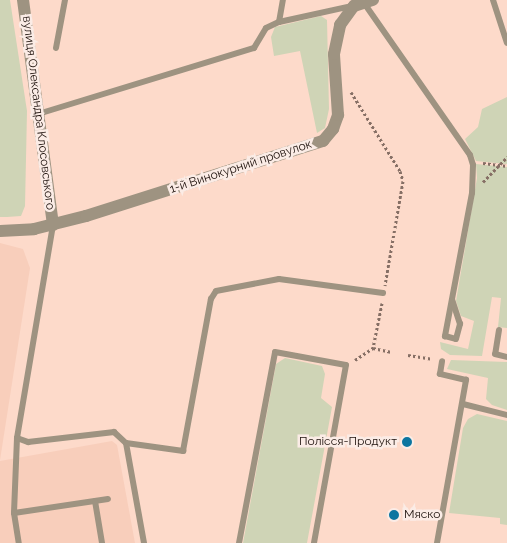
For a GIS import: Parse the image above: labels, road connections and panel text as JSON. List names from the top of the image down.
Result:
{
  "streets": {
    "street": ["вулиця Олександра Клосовського", "1-й Винокурний провулок"]
  },
  "crossings": [
    ["вулиця Олександра Клосовського", "1-й Винокурний провулок"]
  ],
  "places": ["Полісся-Продукт", "Мяско"]
}
